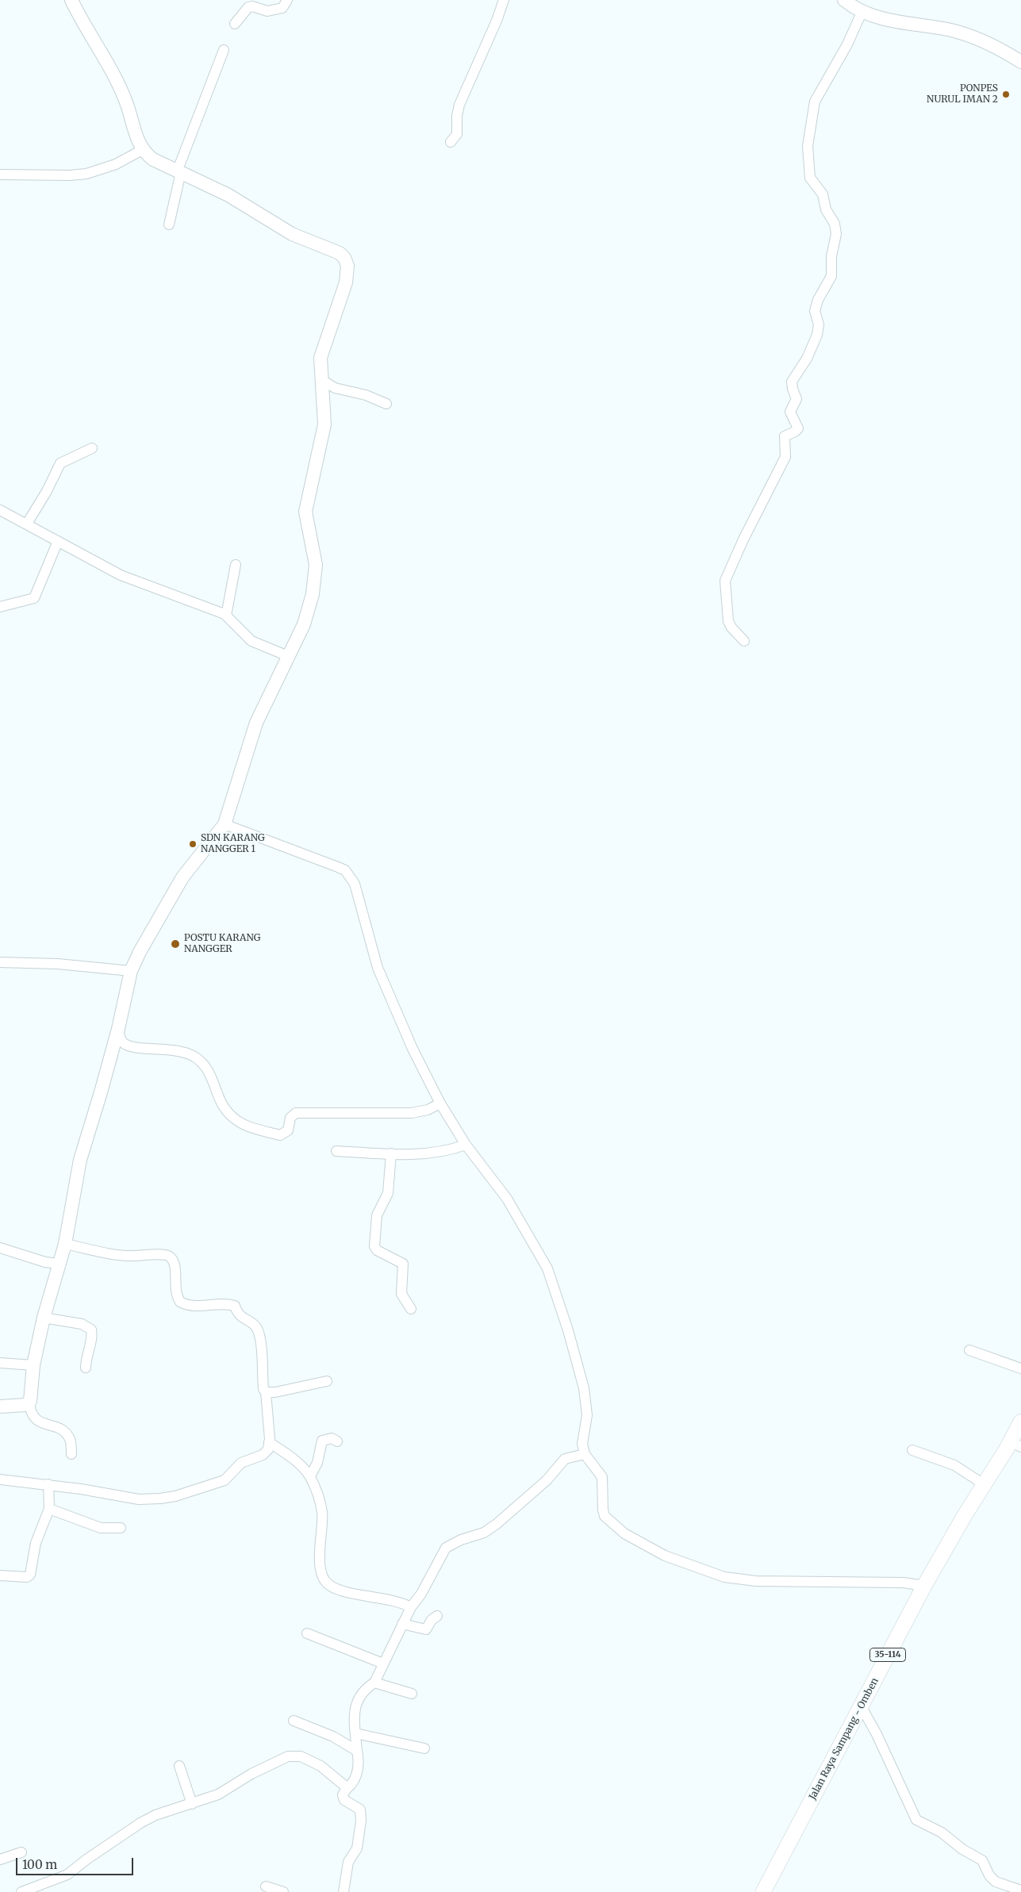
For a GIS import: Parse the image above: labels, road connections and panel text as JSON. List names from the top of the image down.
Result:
{
  "streets": {
    "main road": ["35-114", "Jalan Raya Sampang - Omben"]
  },
  "places": ["PONPES NURUL IMAN 2", "SDN KARANG NANGGER 1", "POSTU KARANG NANGGER"],
  "scale_bar": "100 m"
}
